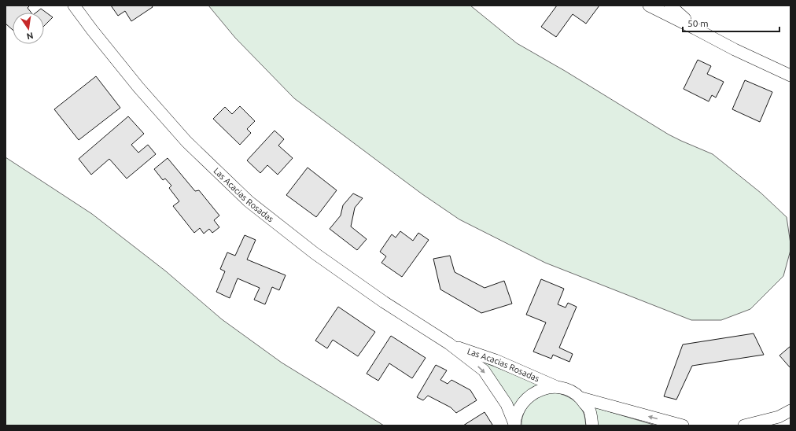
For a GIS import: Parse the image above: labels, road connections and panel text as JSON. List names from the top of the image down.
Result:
{
  "streets": {
    "street": ["Las Acacias Rosadas"]
  },
  "scale_bar": "50 m",
  "north": "bottom"
}
